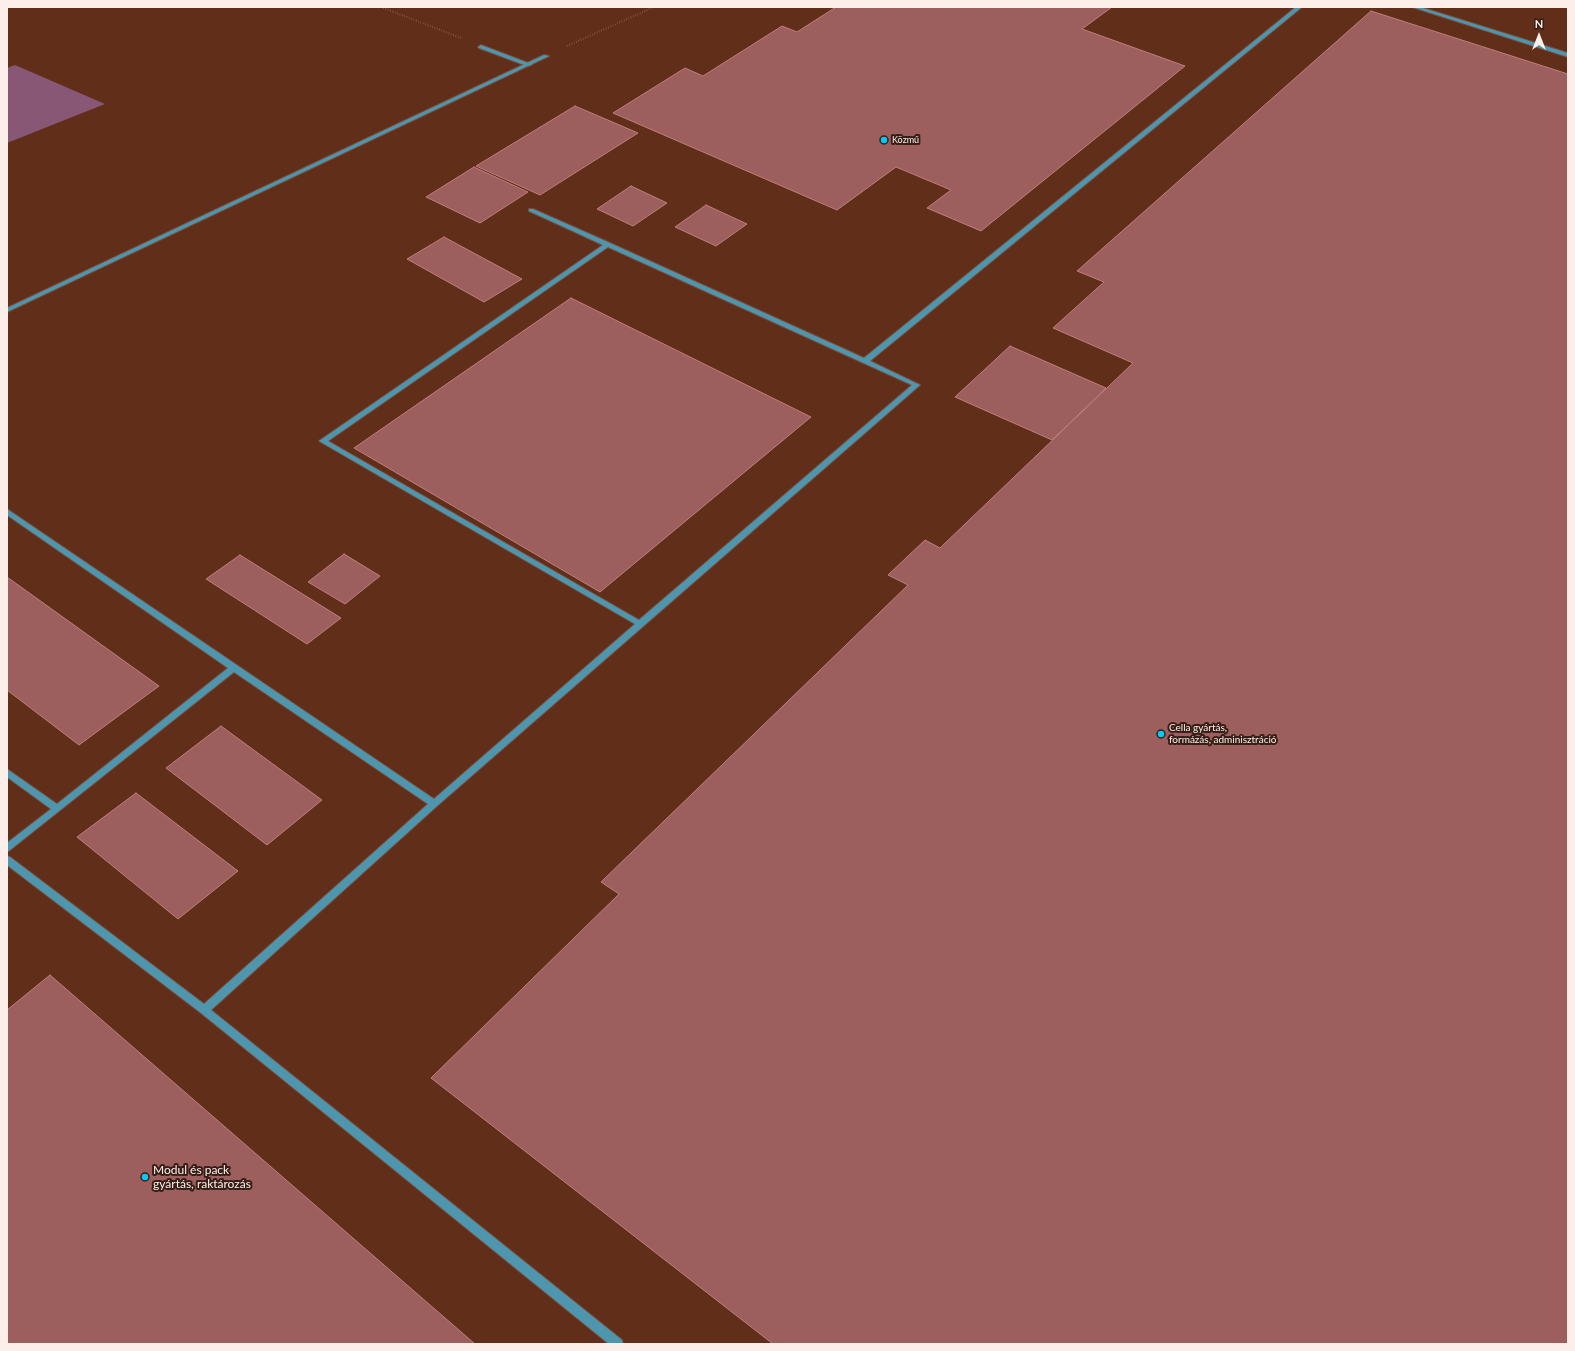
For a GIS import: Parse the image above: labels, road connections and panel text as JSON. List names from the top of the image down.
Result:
{
  "places": ["Közmű", "Cella gyártás, formázás, adminisztráció", "Modul és pack gyártás, raktározás"],
  "north": "top"
}
